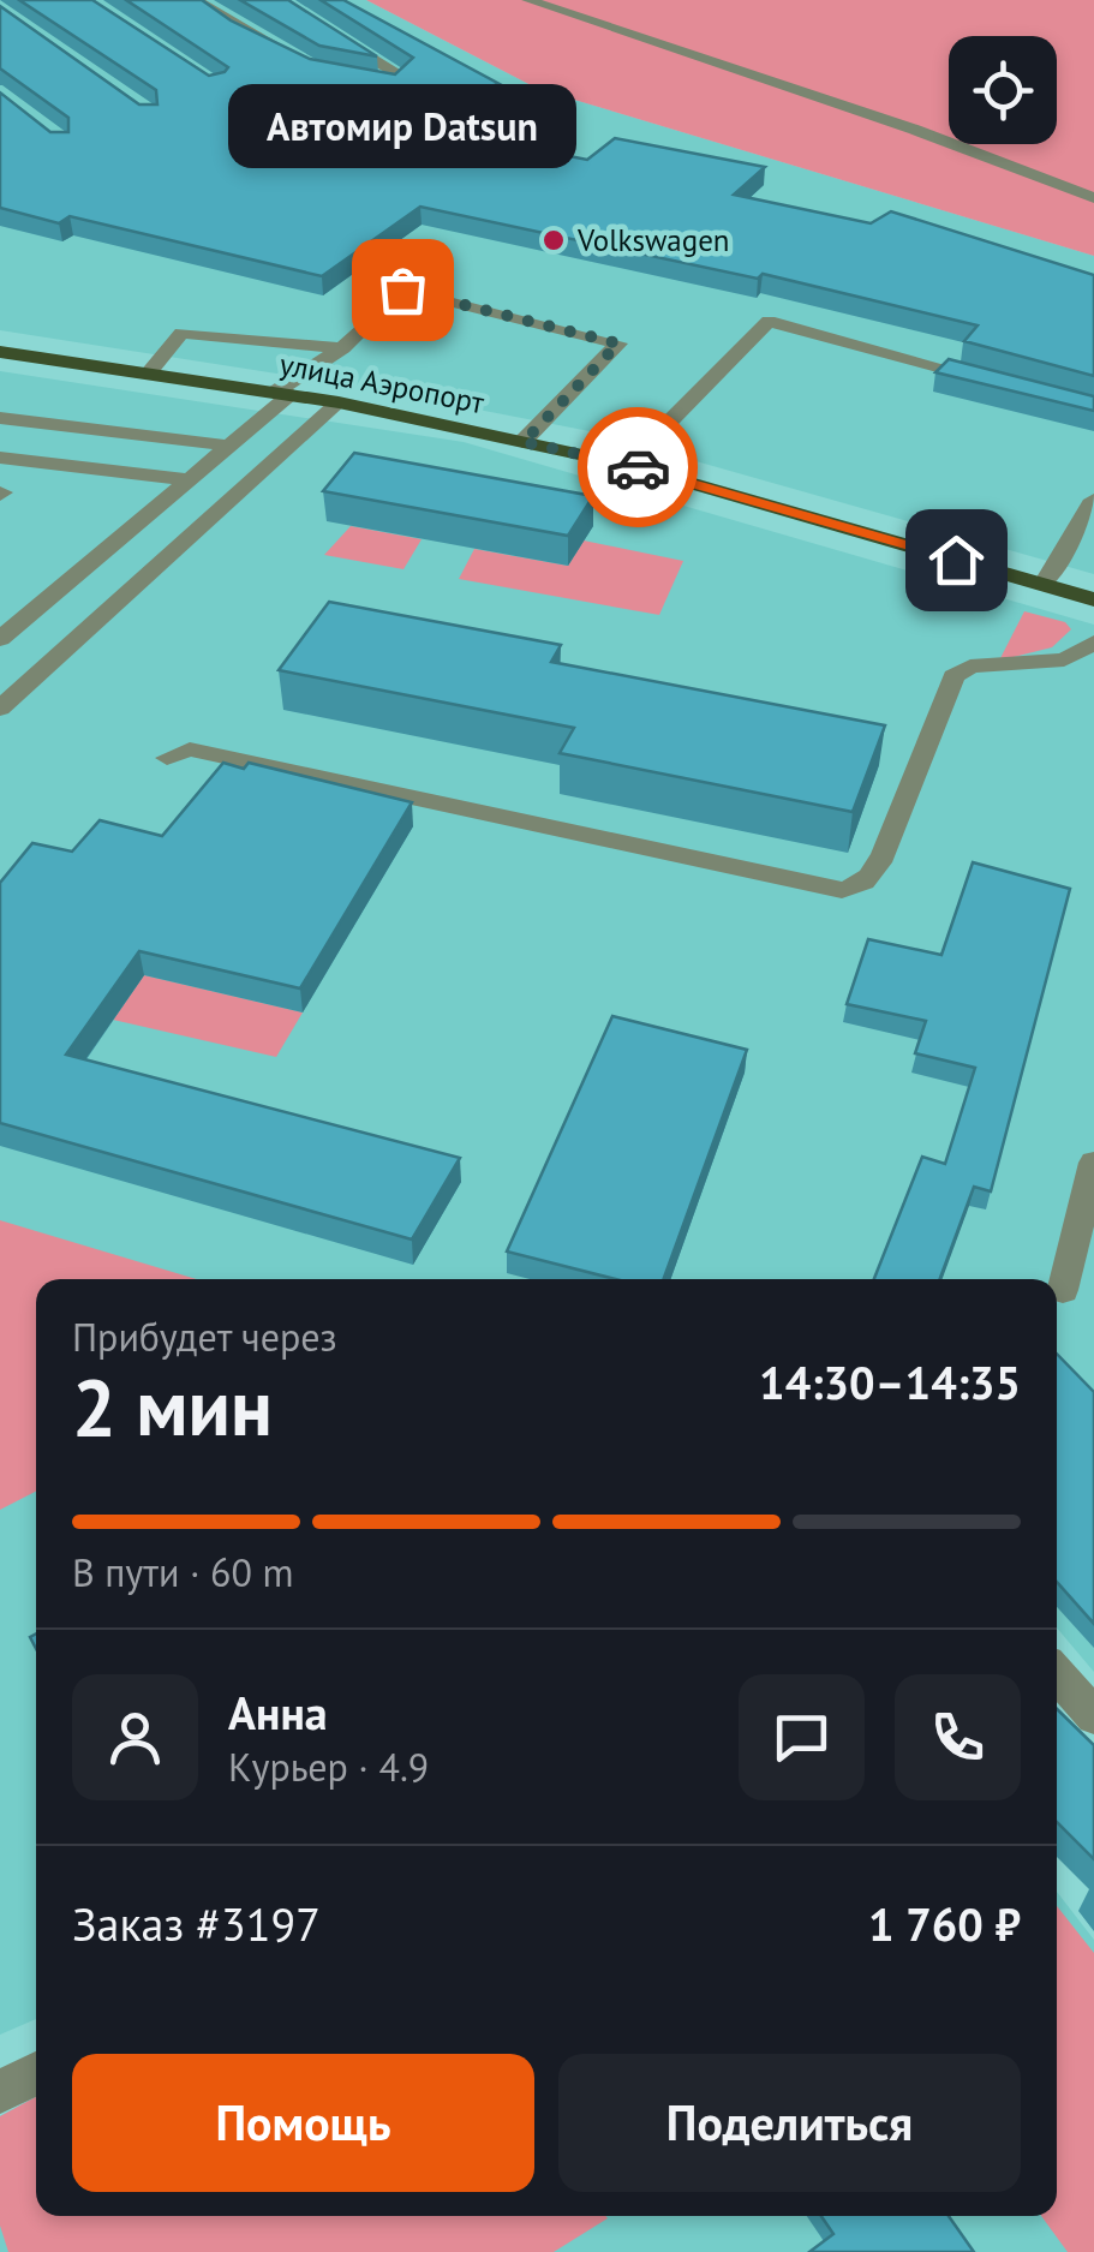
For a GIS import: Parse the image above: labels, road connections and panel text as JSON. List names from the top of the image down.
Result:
{
  "streets": {
    "main road": ["улица Аэропорт"]
  },
  "places": ["Volkswagen", "Автомир Datsun"],
  "page": {
    "bubble": "Автомир Datsun",
    "heading": ["2 мин", "Прибудет через", "14:30–14:35"],
    "panel": [
      "Анна",
      "Курьер · 4.9",
      "Заказ #3197",
      "1 760 ₽"
    ],
    "bar": "В пути · 60 m",
    "buttons": ["Помощь", "Поделиться"]
  }
}
